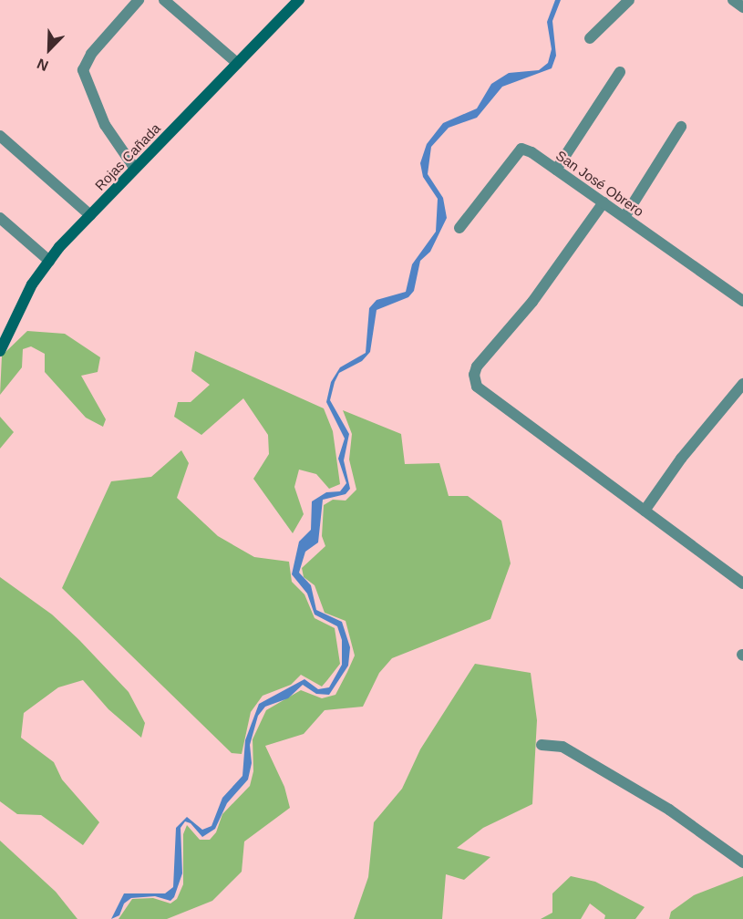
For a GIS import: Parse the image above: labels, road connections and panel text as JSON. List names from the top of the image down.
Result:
{
  "streets": {
    "main road": ["Rojas Cañada"],
    "street": ["San José Obrero"]
  },
  "north": "bottom left"
}
